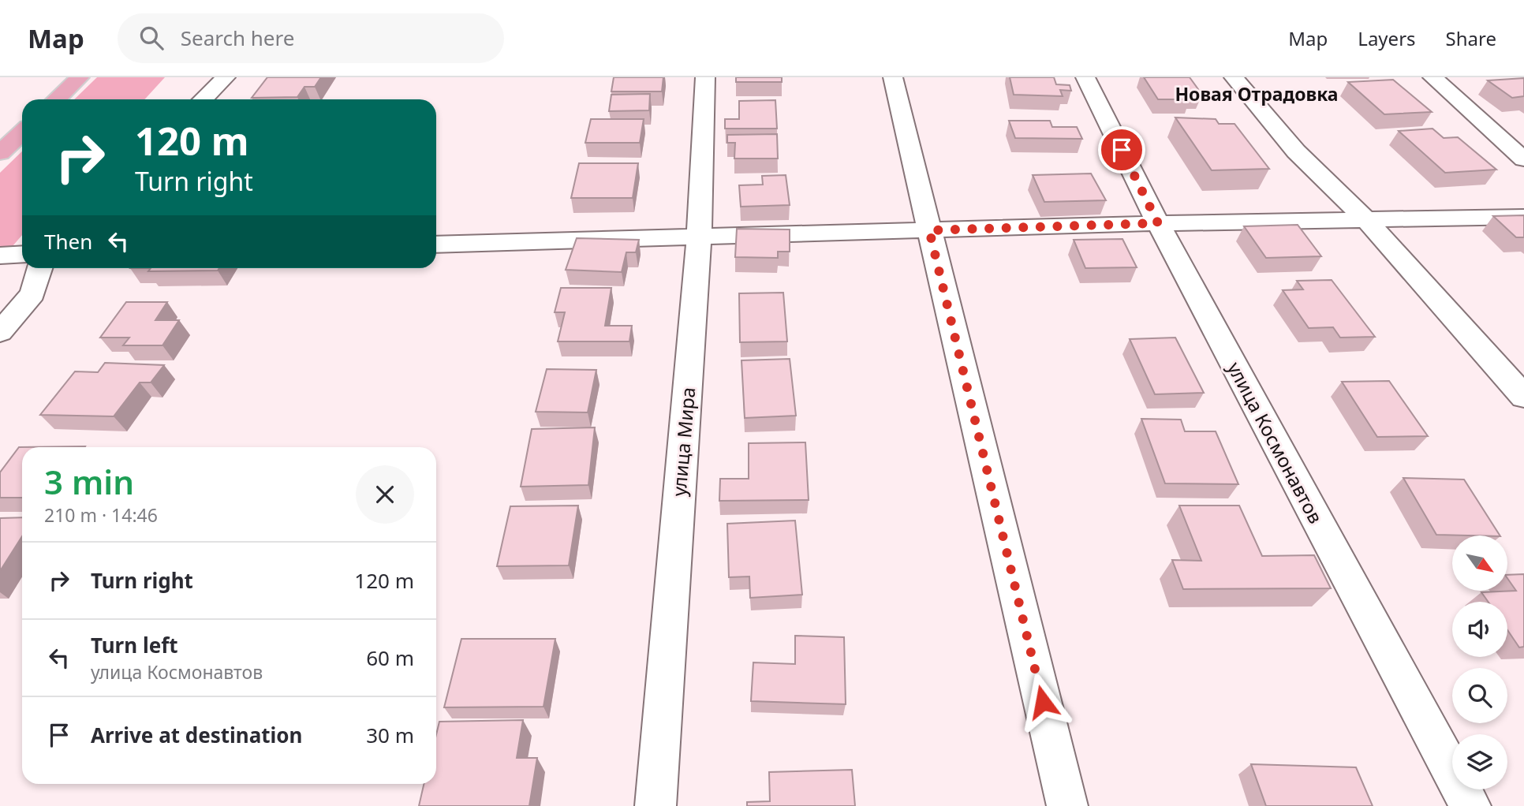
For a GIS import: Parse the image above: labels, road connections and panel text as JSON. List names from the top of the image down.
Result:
{
  "streets": {
    "street": ["улица Мира", "улица Космонавтов"]
  },
  "districts": ["Новая Отрадовка"],
  "north": "bottom right",
  "page": {
    "header": "Map",
    "search": "Search here",
    "nav": ["Map", "Layers", "Share"],
    "turn": ["120 m", "Turn right"],
    "then": "Then",
    "heading": ["3 min", "210 m · 14:46"],
    "list": [
      {
        "name": "Turn right",
        "value": "120 m"
      },
      {
        "name": "Turn left",
        "note": "улица Космонавтов",
        "value": "60 m"
      },
      {
        "name": "Arrive at destination",
        "value": "30 m"
      }
    ]
  }
}
